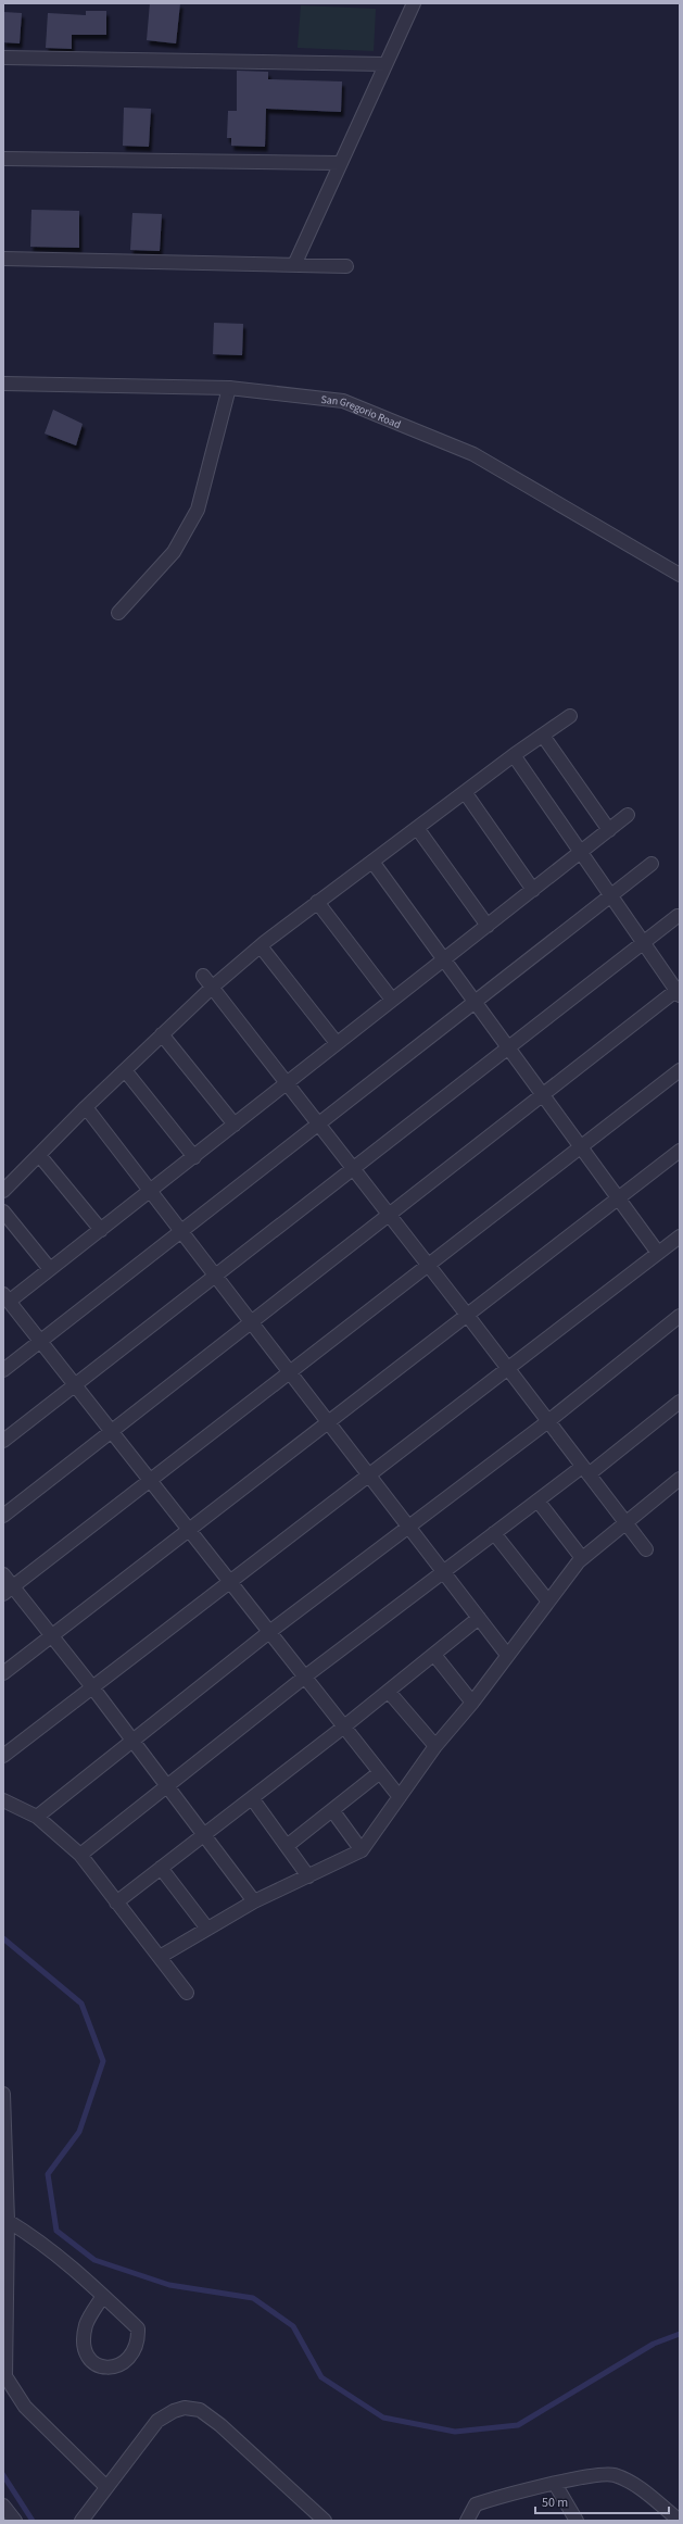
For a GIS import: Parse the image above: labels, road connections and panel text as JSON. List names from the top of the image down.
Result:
{
  "streets": {
    "street": ["San Gregorio Road"]
  },
  "scale_bar": "50 m"
}
